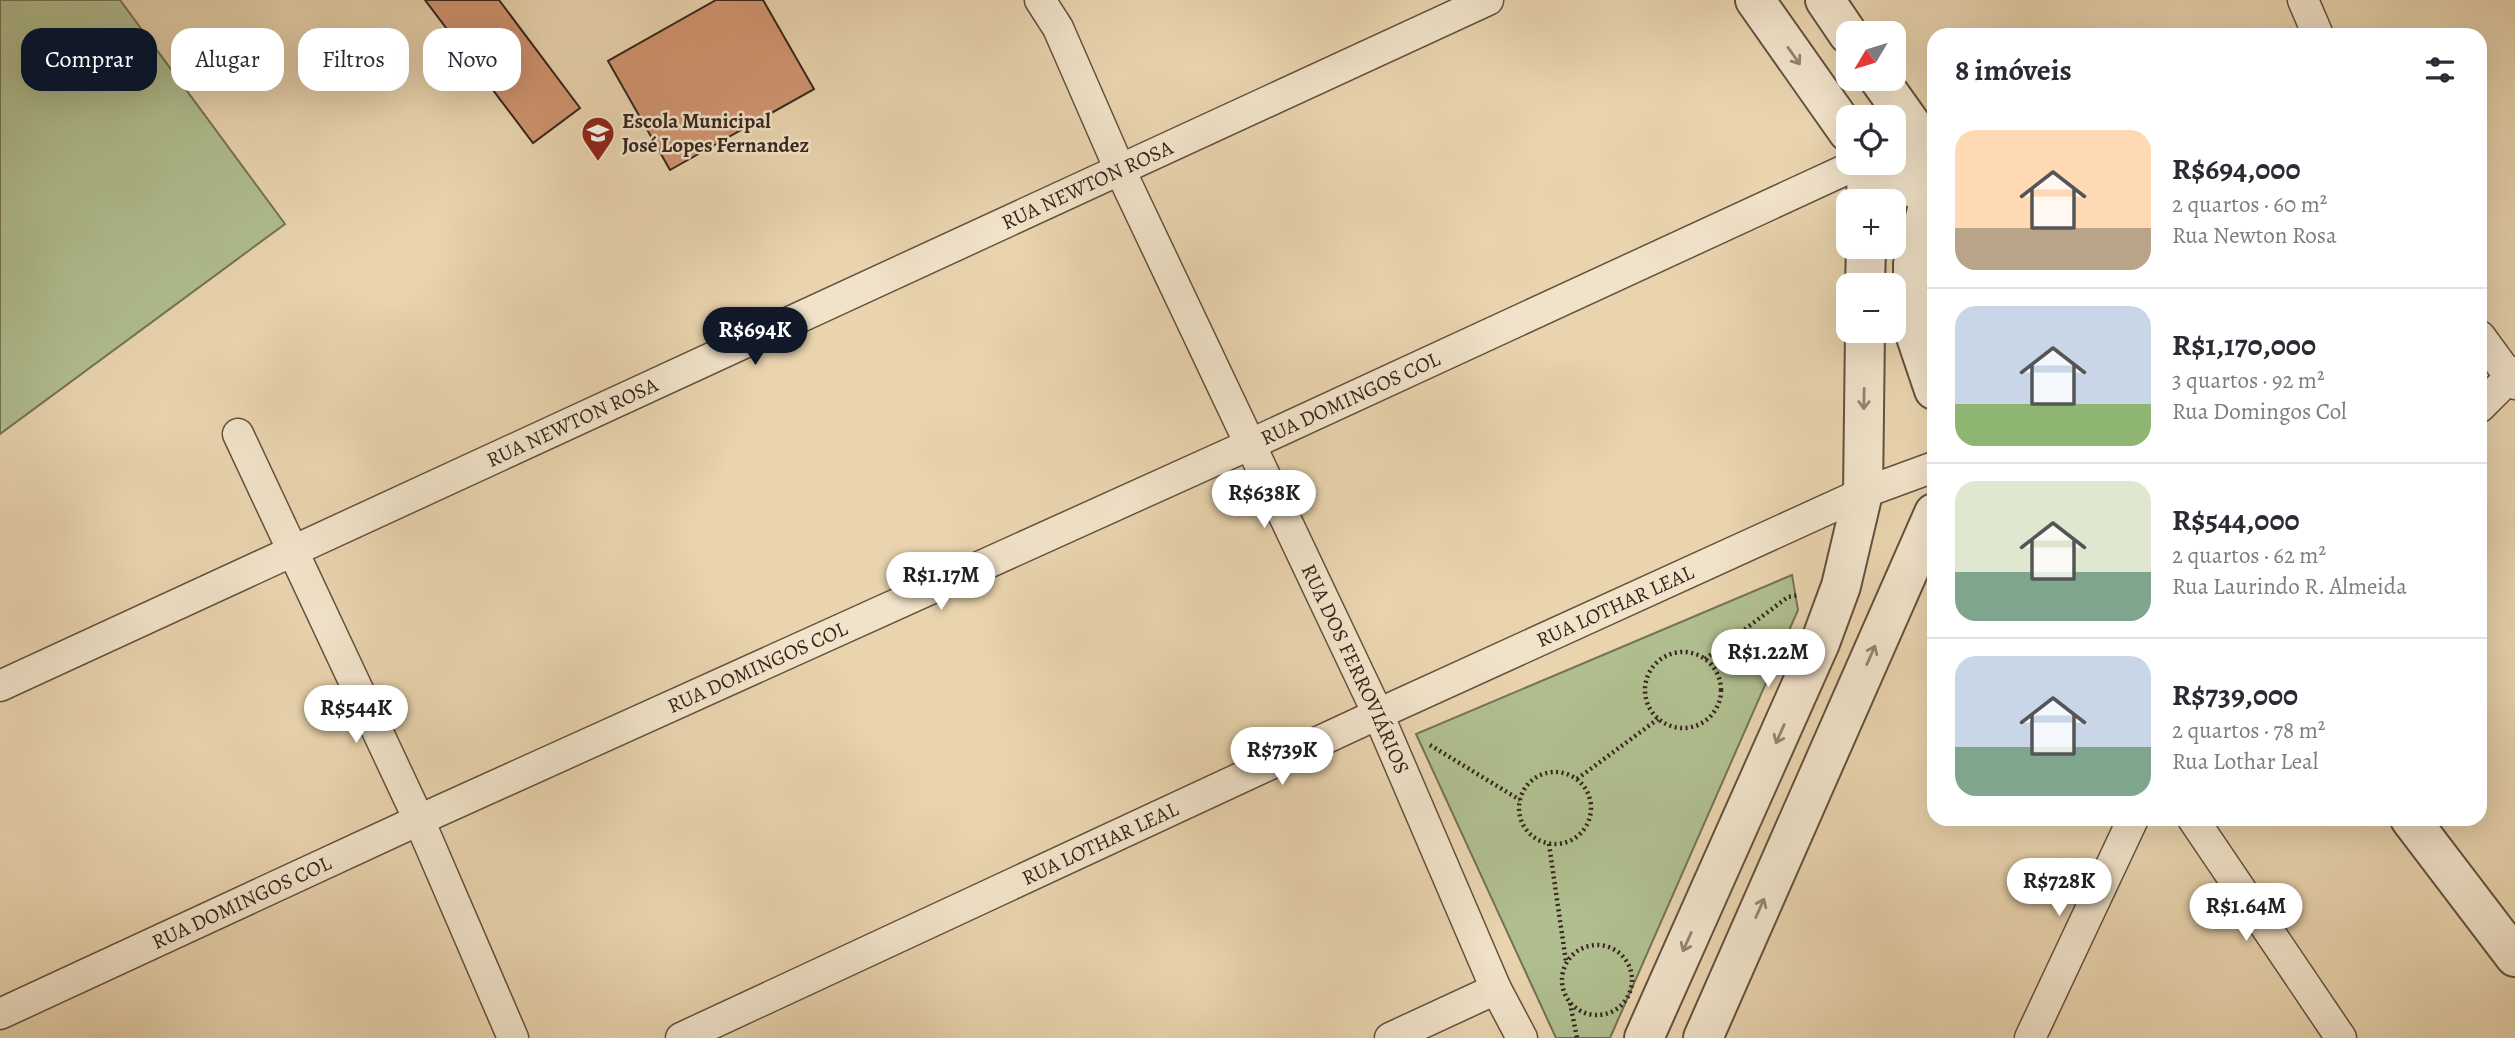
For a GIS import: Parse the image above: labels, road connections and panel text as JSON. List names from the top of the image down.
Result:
{
  "streets": {
    "street": [
      "RUA NEWTON ROSA",
      "RUA DOMINGOS COL",
      "RUA LOTHAR LEAL",
      "RUA DOS FERROVIÁRIOS"
    ]
  },
  "crossings": [
    ["RUA NEWTON ROSA", "RUA DOS FERROVIÁRIOS"],
    ["RUA DOMINGOS COL", "RUA DOS FERROVIÁRIOS"],
    ["RUA LOTHAR LEAL", "RUA DOS FERROVIÁRIOS"]
  ],
  "places": {
    "school or university": ["Escola Municipal José Lopes Fernandez"]
  },
  "north": "bottom left",
  "page": {
    "map_buttons": ["+", "−"],
    "chip": [
      "Comprar",
      "Alugar",
      "Filtros",
      "Novo"
    ],
    "heading": "8 imóveis",
    "list": [
      {
        "name": "R$694,000",
        "note": "2 quartos · 60 m² · Rua Newton Rosa"
      },
      {
        "name": "R$1,170,000",
        "note": "3 quartos · 92 m² · Rua Domingos Col"
      },
      {
        "name": "R$544,000",
        "note": "2 quartos · 62 m² · Rua Laurindo R. Almeida"
      },
      {
        "name": "R$739,000",
        "note": "2 quartos · 78 m² · Rua Lothar Leal"
      }
    ],
    "price": [
      "R$694K",
      "R$638K",
      "R$1.17M",
      "R$1.22M",
      "R$544K",
      "R$739K",
      "R$728K",
      "R$1.64M"
    ]
  }
}
